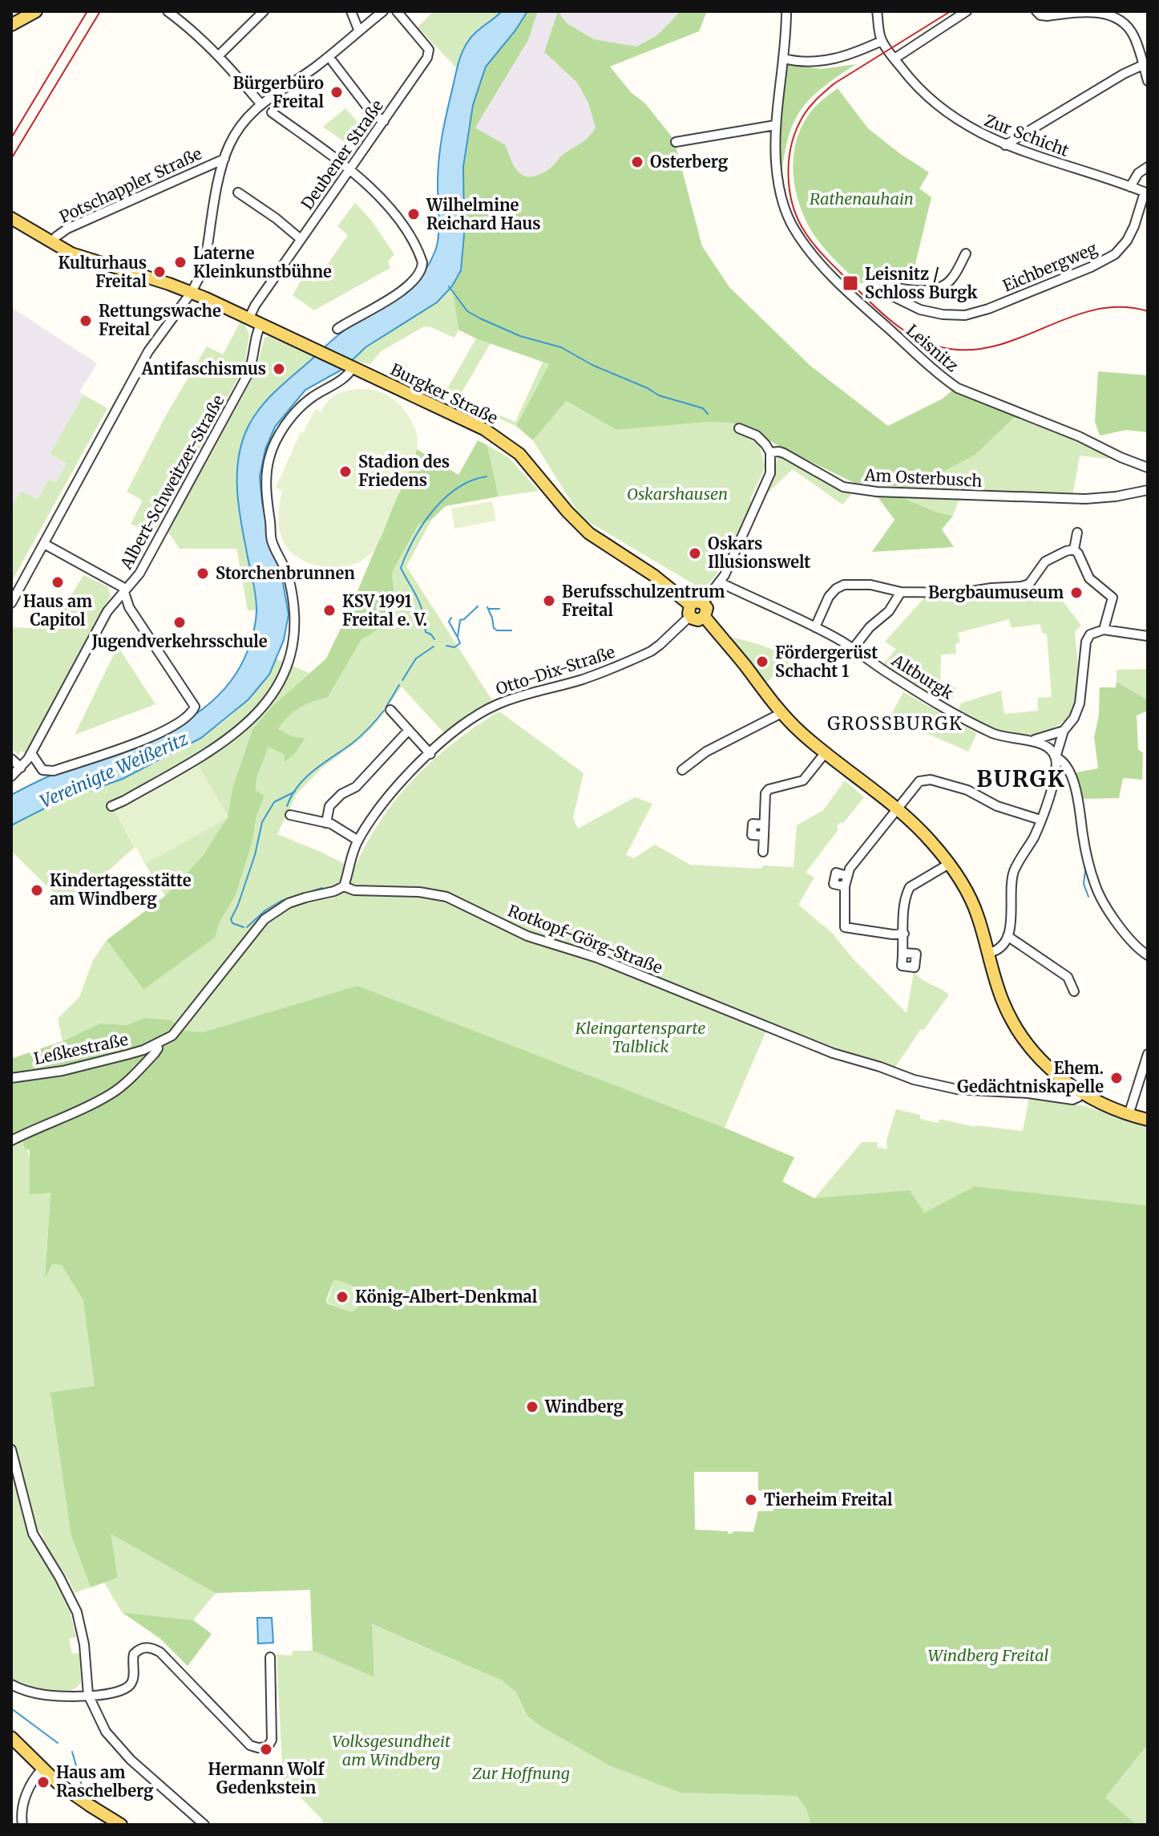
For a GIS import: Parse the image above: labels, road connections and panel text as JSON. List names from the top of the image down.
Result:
{
  "streets": {
    "main road": ["Burgker Straße"],
    "street": [
      "Zur Schicht",
      "Deubener Straße",
      "Potschappler Straße",
      "Eichbergweg",
      "Leisnitz",
      "Am Osterbusch",
      "Albert-Schweitzer-Straße",
      "Otto-Dix-Straße",
      "Altburgk",
      "Rotkopf-Görg-Straße",
      "Leßkestraße"
    ]
  },
  "crossings": [
    ["Zur Schicht", "Eichbergweg"],
    ["Deubener Straße", "Burgker Straße"],
    ["Potschappler Straße", "Burgker Straße"],
    ["Burgker Straße", "Albert-Schweitzer-Straße"],
    ["Burgker Straße", "Otto-Dix-Straße"],
    ["Otto-Dix-Straße", "Rotkopf-Görg-Straße"],
    ["Rotkopf-Görg-Straße", "Leßkestraße"]
  ],
  "districts": ["GROSSBURGK", "BURGK"],
  "water": ["Vereinigte Weißeritz"],
  "parks": [
    "Rathenauhain",
    "Oskarshausen",
    "Kleingartensparte Talblick",
    "Windberg Freital",
    "Volksgesundheit am Windberg",
    "Zur Hoffnung"
  ],
  "places": {
    "other": [
      "Bürgerbüro Freital",
      "Osterberg",
      "Wilhelmine Reichard Haus",
      "Laterne Kleinkunstbühne",
      "Kulturhaus Freital",
      "Rettungswache Freital",
      "Antifaschismus",
      "Stadion des Friedens",
      "Oskars Illusionswelt",
      "Storchenbrunnen",
      "Haus am Capitol",
      "Bergbaumuseum",
      "Berufsschulzentrum Freital",
      "KSV 1991 Freital e. V.",
      "Jugendverkehrsschule",
      "Fördergerüst Schacht 1",
      "Kindertagesstätte am Windberg",
      "Ehem. Gedächtniskapelle",
      "König-Albert-Denkmal",
      "Windberg",
      "Tierheim Freital",
      "Hermann Wolf Gedenkstein",
      "Haus am Raschelberg"
    ],
    "transit": ["Leisnitz / Schloss Burgk"]
  }
}
